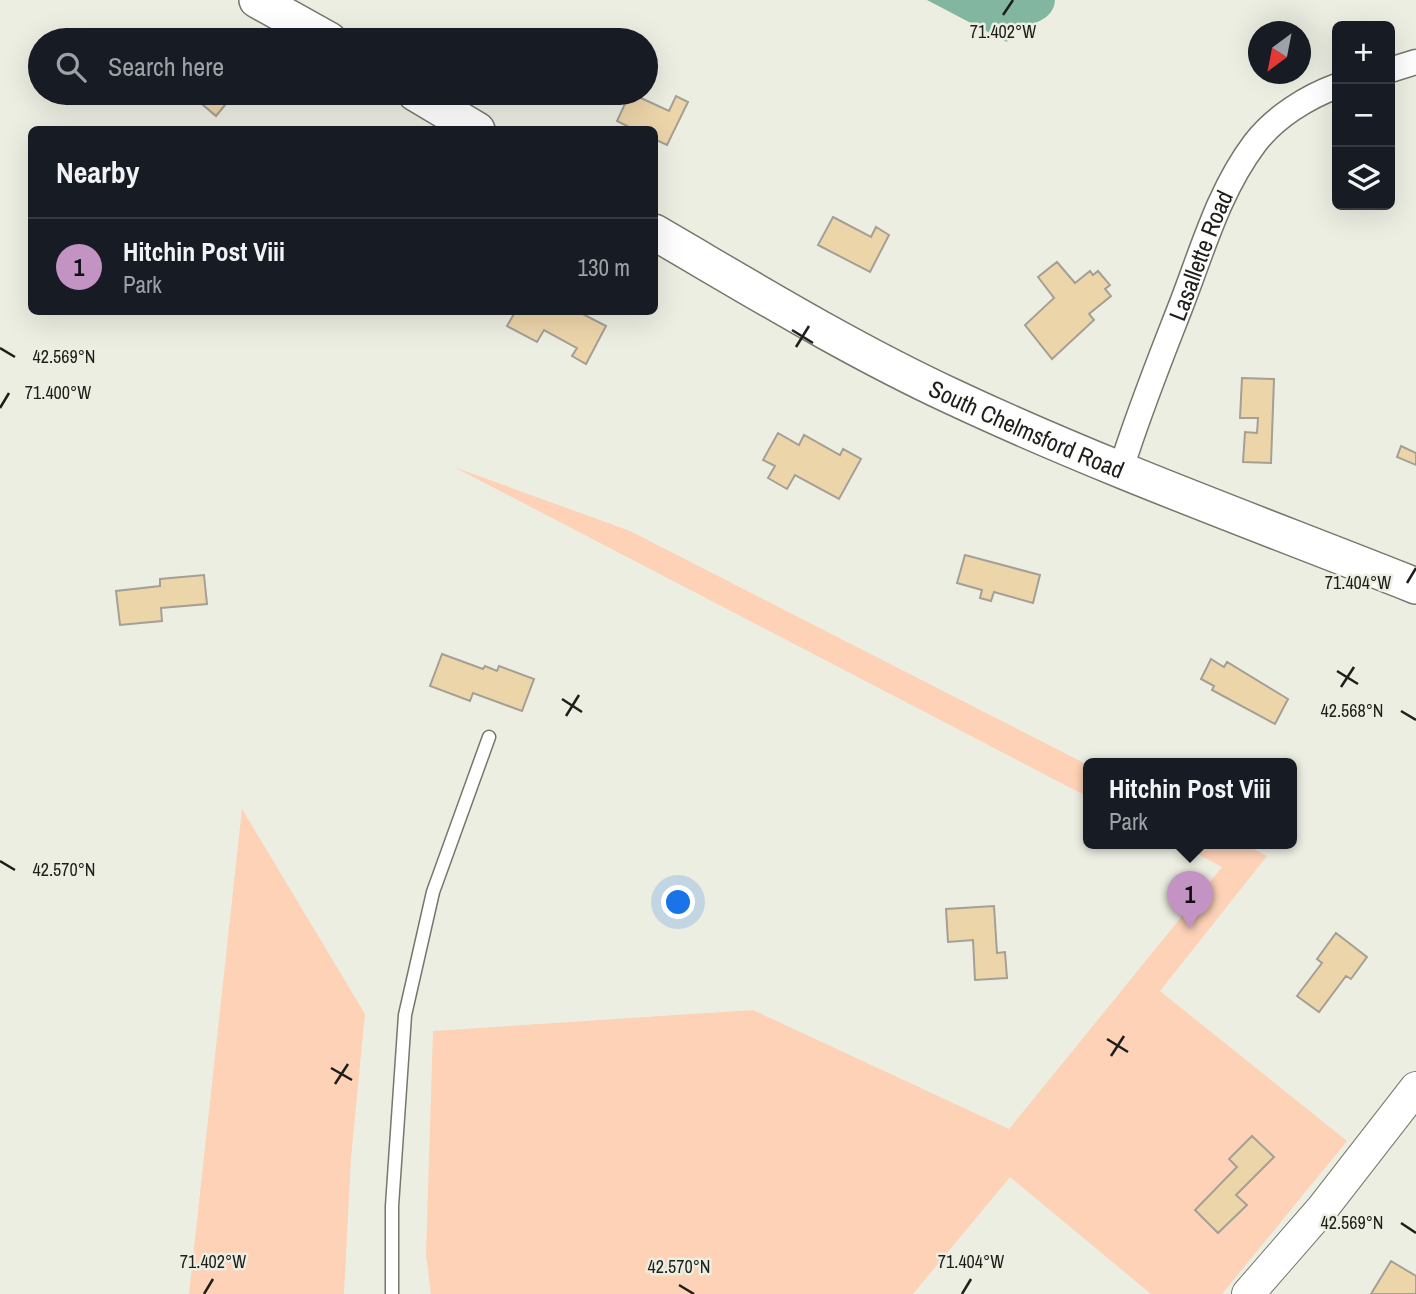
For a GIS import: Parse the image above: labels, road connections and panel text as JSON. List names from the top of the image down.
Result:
{
  "streets": {
    "main road": ["South Chelmsford Road"],
    "street": ["Lasallette Road"]
  },
  "crossings": [
    ["Lasallette Road", "South Chelmsford Road"]
  ],
  "north": "bottom left",
  "page": {
    "map_buttons": ["+", "−"],
    "search": "Search here",
    "heading": "Nearby",
    "list": [
      {
        "mark": "1",
        "name": "Hitchin Post Viii",
        "note": "Park",
        "value": "130 m"
      }
    ],
    "popup": ["Hitchin Post Viii", "Park"],
    "pins": "1"
  },
  "coordinates": [
    "71.402°W",
    "42.569°N",
    "71.400°W",
    "71.404°W",
    "42.568°N",
    "42.570°N"
  ]
}
